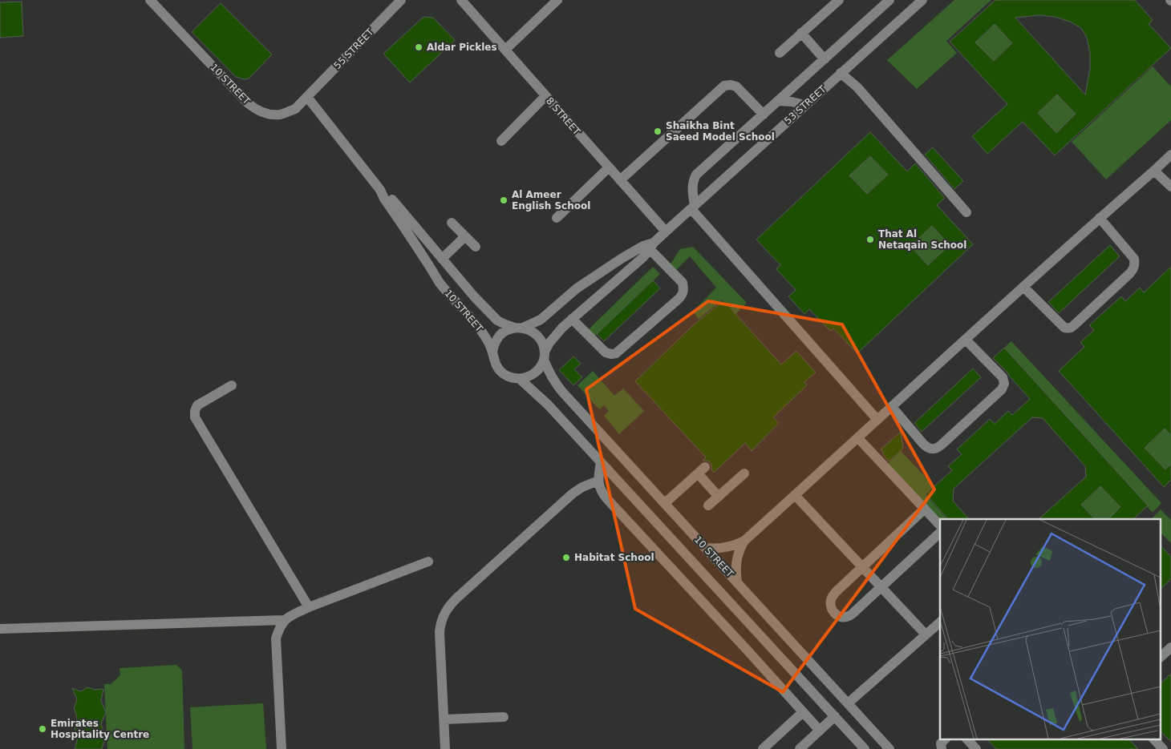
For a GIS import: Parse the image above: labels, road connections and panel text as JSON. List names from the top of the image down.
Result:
{
  "streets": {
    "street": [
      "55 STREET",
      "10 STREET",
      "53 STREET",
      "8 STREET"
    ]
  },
  "crossings": [
    ["55 STREET", "10 STREET"],
    ["10 STREET", "53 STREET"],
    ["53 STREET", "8 STREET"]
  ],
  "places": [
    "Aldar Pickles",
    "Shaikha Bint Saeed Model School",
    "Al Ameer English School",
    "That Al Netaqain School",
    "Habitat School",
    "Emirates Hospitality Centre"
  ]
}
